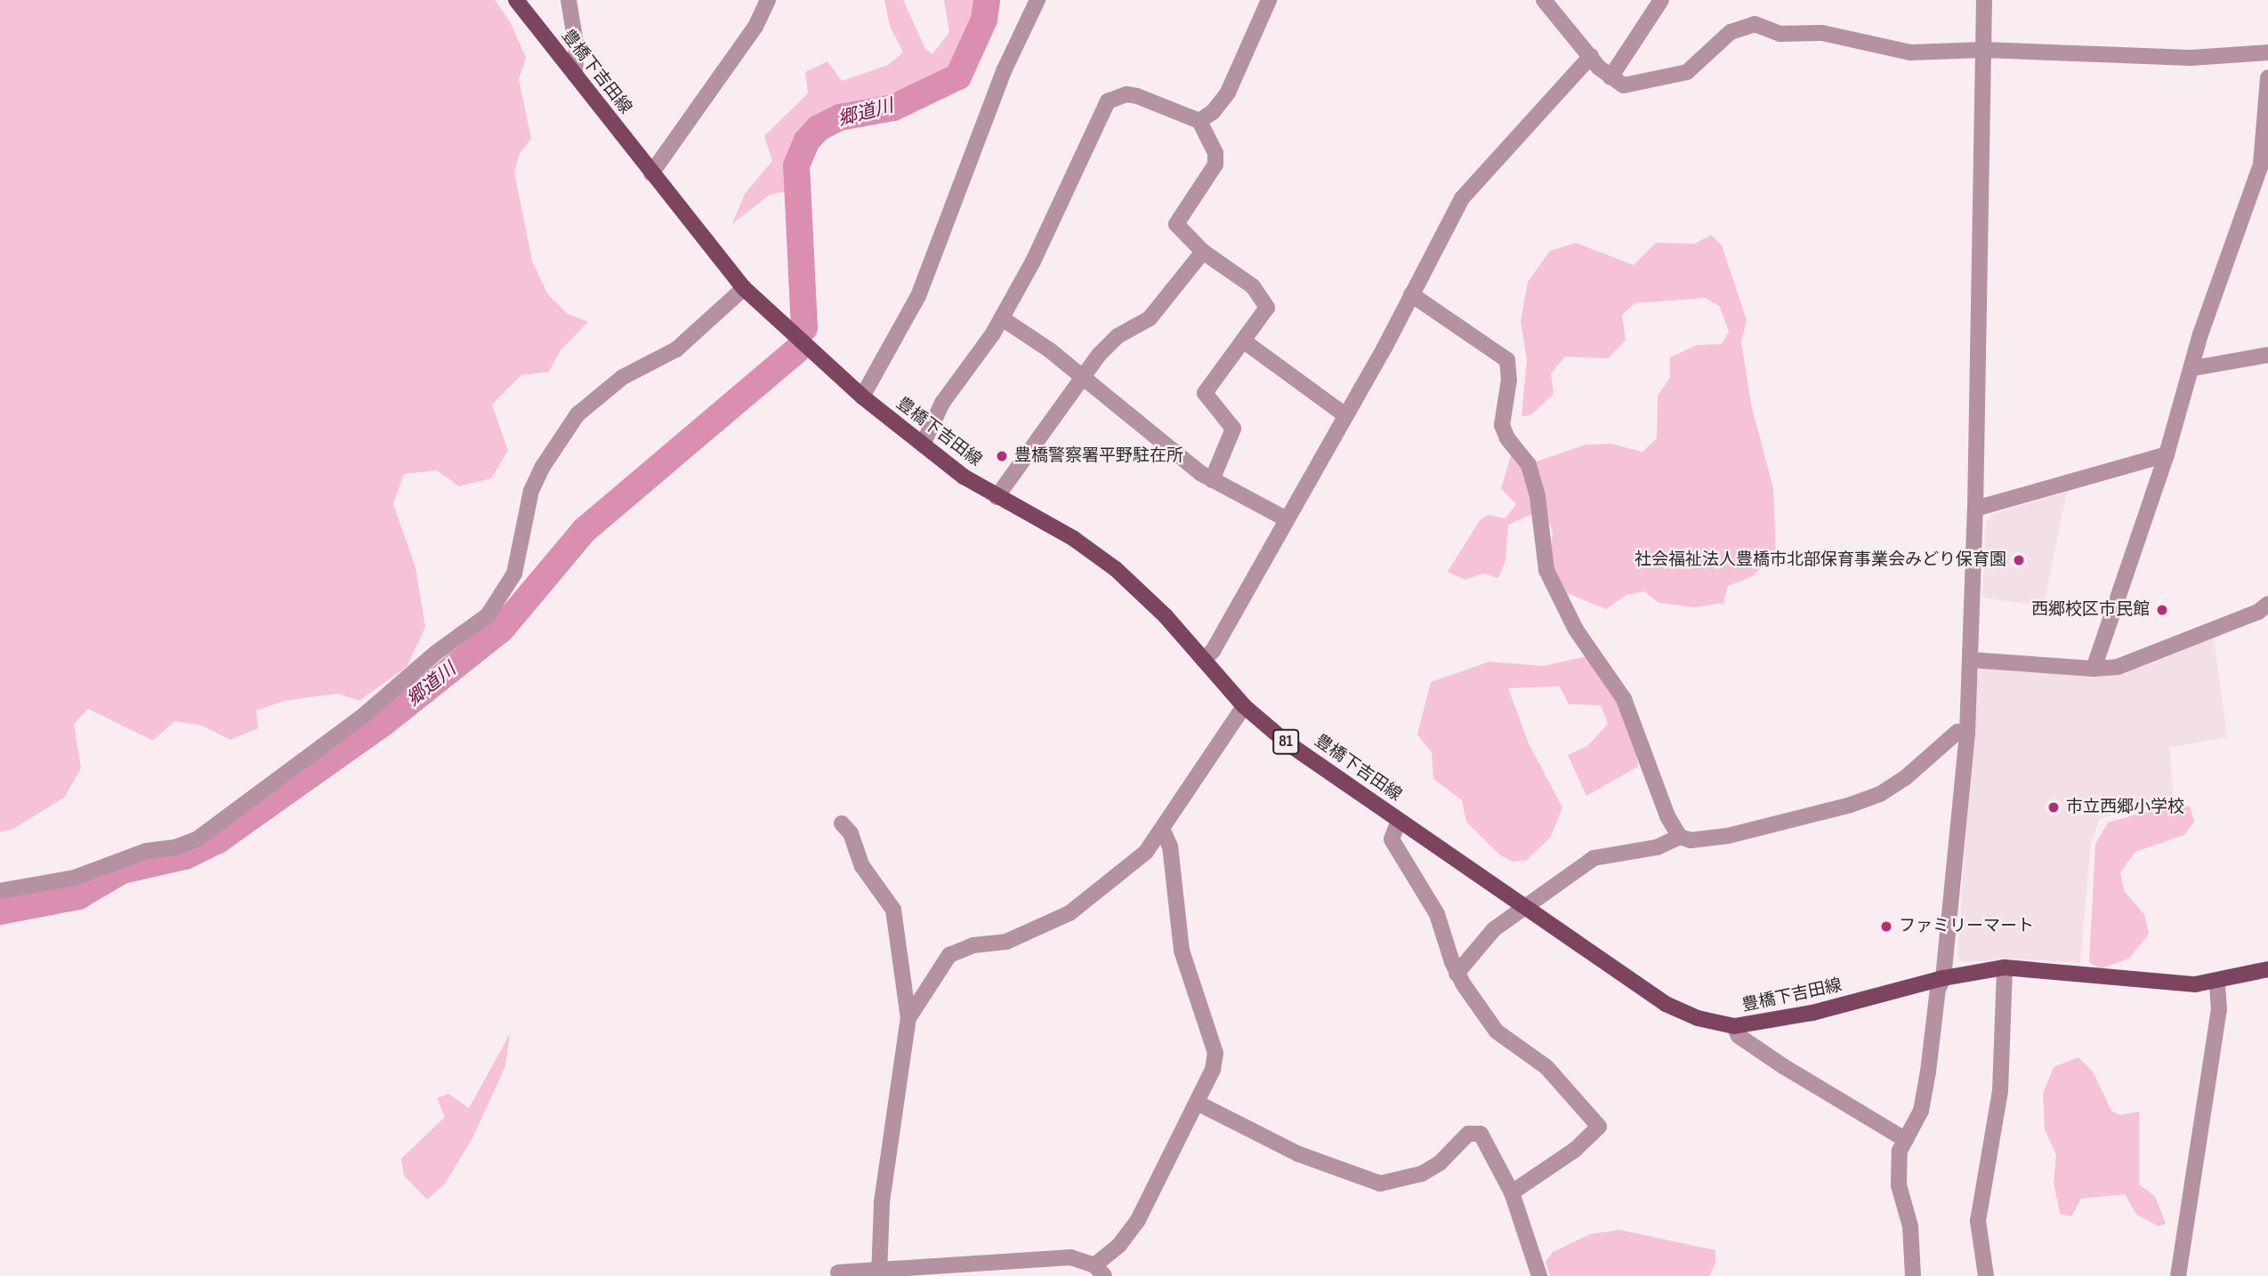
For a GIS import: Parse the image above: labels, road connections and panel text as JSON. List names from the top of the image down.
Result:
{
  "streets": {
    "main road": ["豊橋下吉田線", "81"]
  },
  "water": ["郷道川"],
  "places": [
    "豊橋警察署平野駐在所",
    "社会福祉法人豊橋市北部保育事業会みどり保育園",
    "西郷校区市民館",
    "市立西郷小学校",
    "ファミリーマート"
  ]
}
